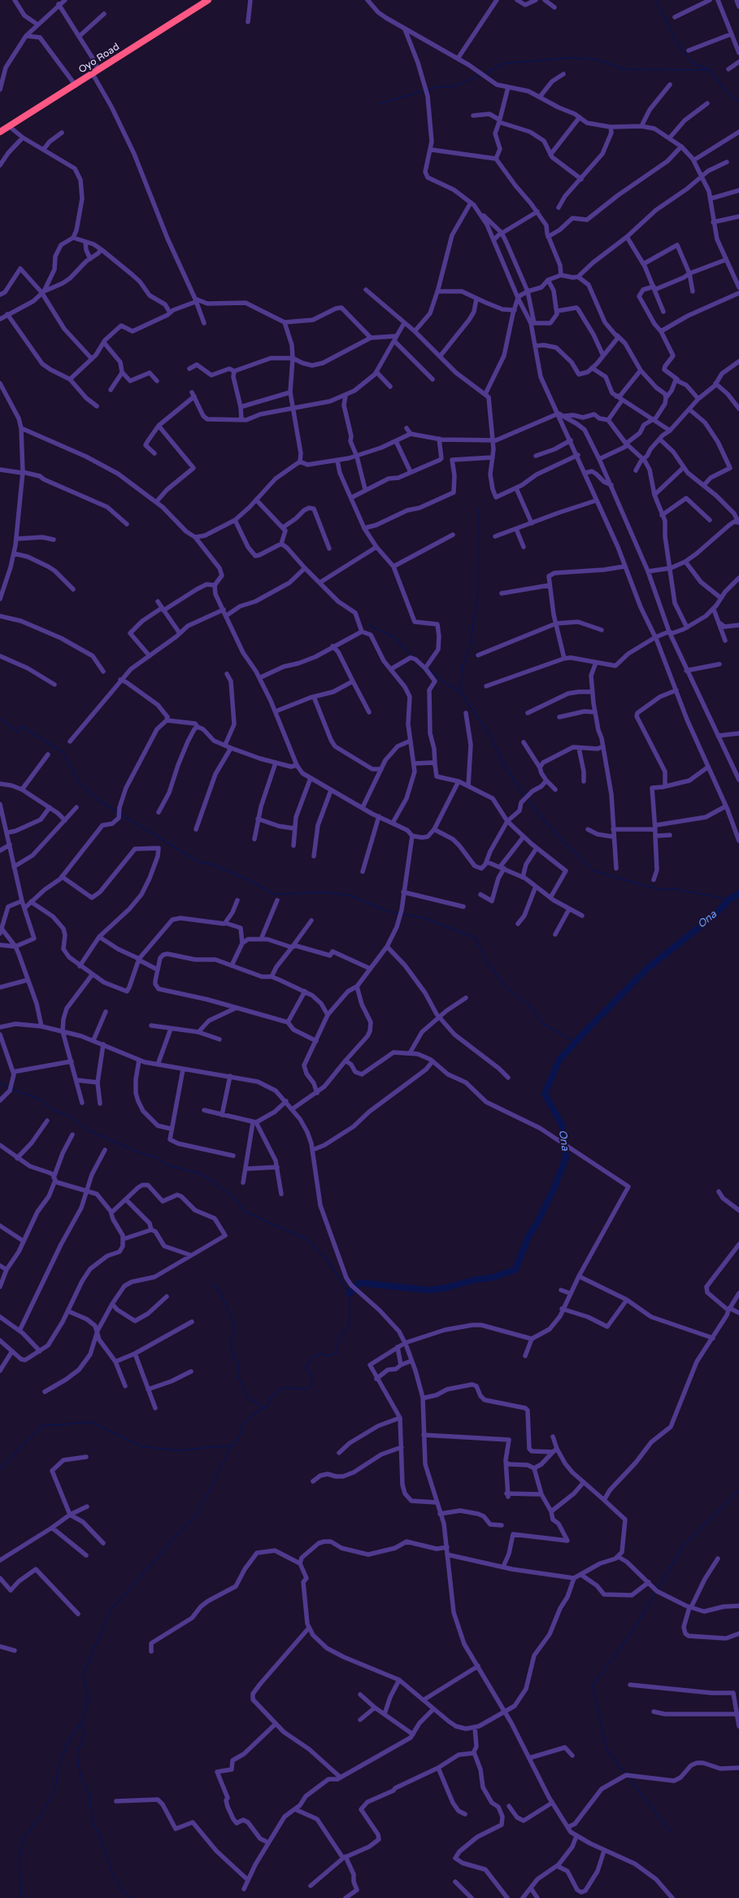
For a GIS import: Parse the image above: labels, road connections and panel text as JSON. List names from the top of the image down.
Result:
{
  "streets": {
    "highway": ["Oyo Road"]
  },
  "water": ["Ona"]
}
